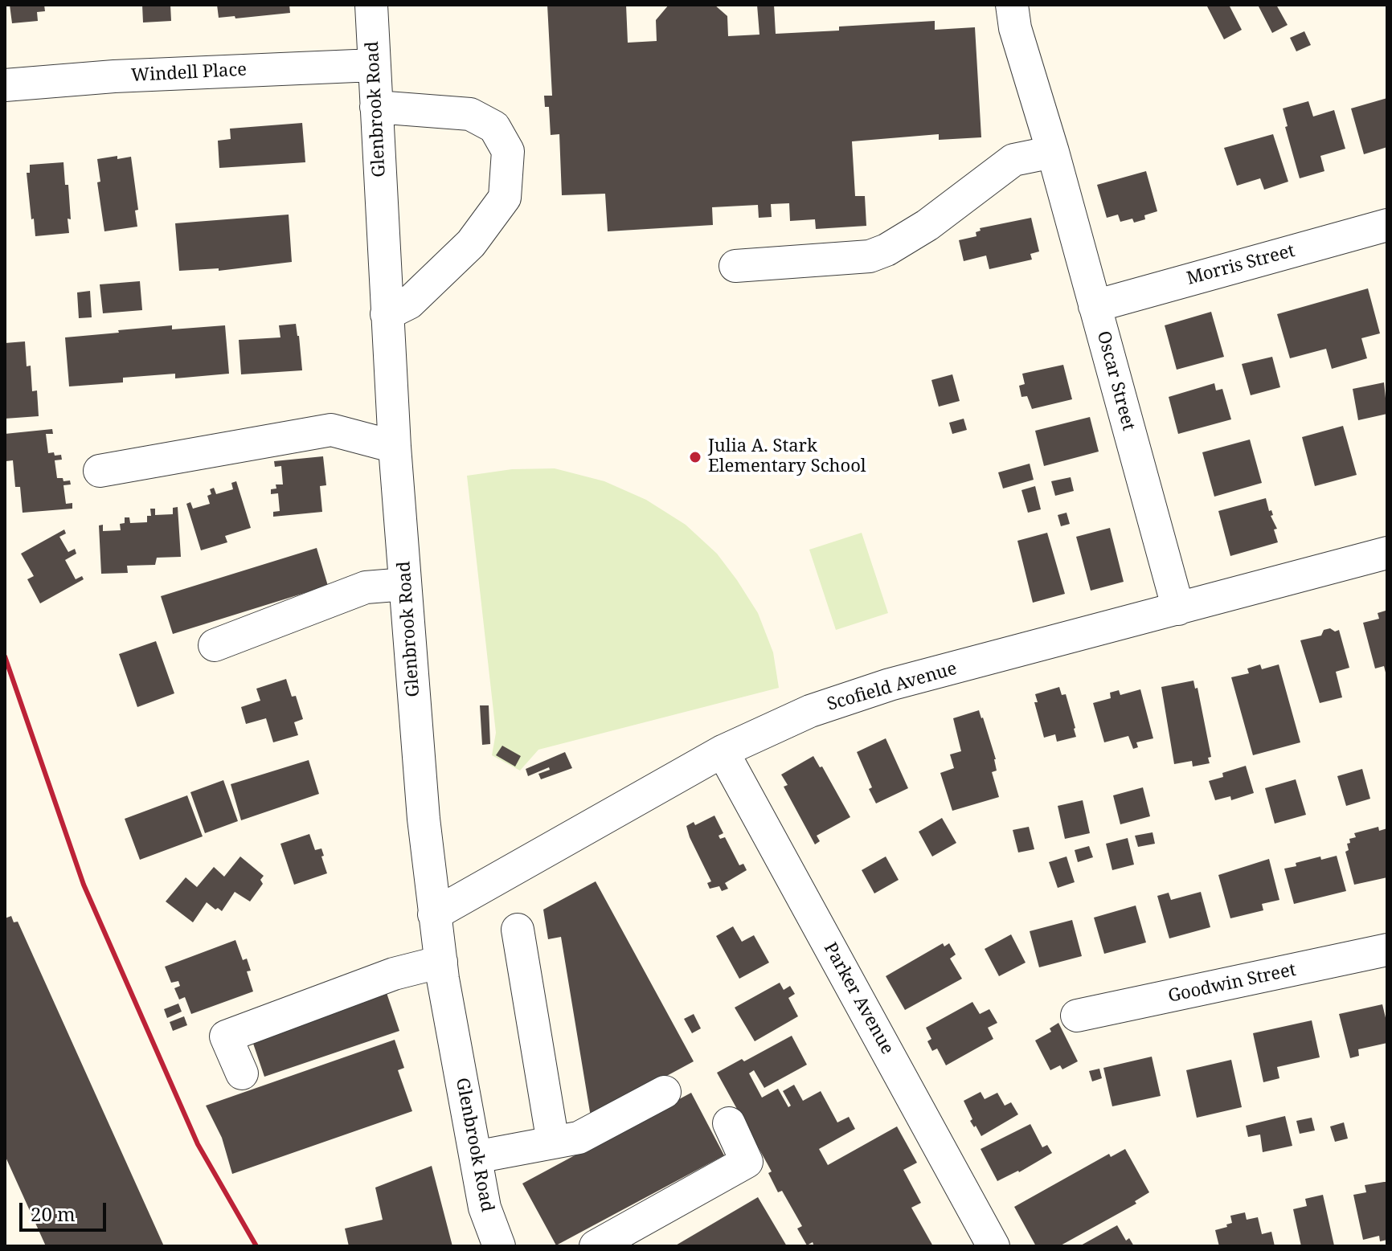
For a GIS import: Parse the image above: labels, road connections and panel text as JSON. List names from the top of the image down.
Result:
{
  "streets": {
    "street": [
      "Windell Place",
      "Glenbrook Road",
      "Morris Street",
      "Oscar Street",
      "Scofield Avenue",
      "Goodwin Street",
      "Parker Avenue"
    ]
  },
  "crossings": [
    ["Windell Place", "Glenbrook Road"],
    ["Glenbrook Road", "Scofield Avenue"],
    ["Morris Street", "Oscar Street"],
    ["Oscar Street", "Scofield Avenue"],
    ["Scofield Avenue", "Parker Avenue"]
  ],
  "places": ["Julia A. Stark Elementary School"],
  "scale_bar": "20 m"
}
